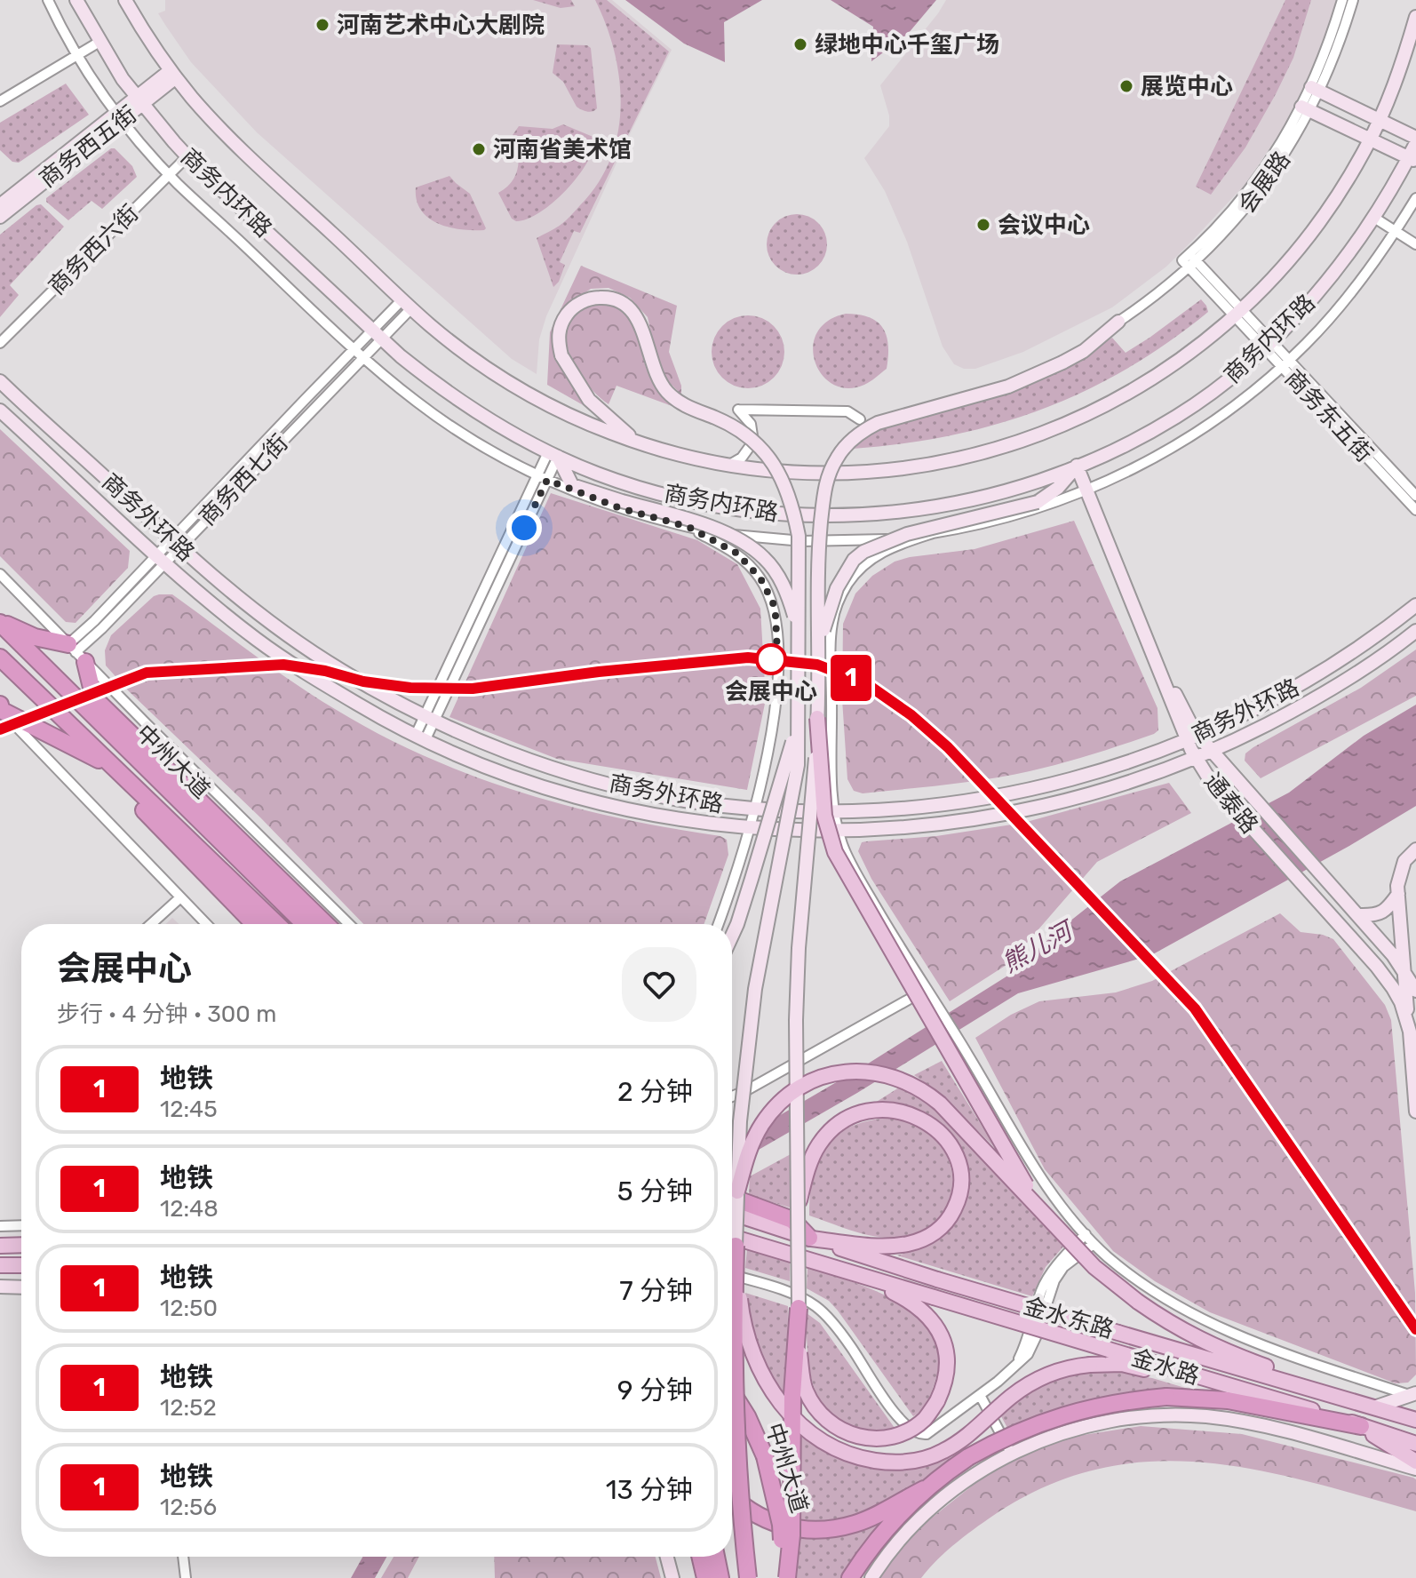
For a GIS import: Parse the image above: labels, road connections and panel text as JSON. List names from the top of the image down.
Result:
{
  "streets": {
    "highway": ["中州大道"],
    "main road": ["金水东路", "金水路"],
    "street": [
      "商务西五街",
      "会展路",
      "商务内环路",
      "商务西六街",
      "商务东五街",
      "商务西七街",
      "商务外环路",
      "通泰路"
    ]
  },
  "crossings": [
    ["商务西五街", "商务内环路"],
    ["会展路", "商务东五街"],
    ["商务内环路", "商务西六街"],
    ["商务内环路", "商务东五街"],
    ["商务内环路", "商务西七街"],
    ["商务内环路", "通泰路"],
    ["商务西七街", "商务外环路"],
    ["商务外环路", "通泰路"],
    ["金水东路", "金水路"]
  ],
  "water": ["熊儿河"],
  "places": [
    "河南艺术中心大剧院",
    "绿地中心千玺广场",
    "展览中心",
    "河南省美术馆",
    "会议中心",
    "会展中心"
  ],
  "lines": ["metro line 1"],
  "page": {
    "on_map": "1",
    "heading": ["会展中心", "步行 · 4 分钟 · 300 m"],
    "list": [
      {
        "mark": "1",
        "name": "地铁",
        "note": "12:45",
        "value": "2 分钟"
      },
      {
        "mark": "1",
        "name": "地铁",
        "note": "12:48",
        "value": "5 分钟"
      },
      {
        "mark": "1",
        "name": "地铁",
        "note": "12:50",
        "value": "7 分钟"
      },
      {
        "mark": "1",
        "name": "地铁",
        "note": "12:52",
        "value": "9 分钟"
      },
      {
        "mark": "1",
        "name": "地铁",
        "note": "12:56",
        "value": "13 分钟"
      }
    ]
  }
}
